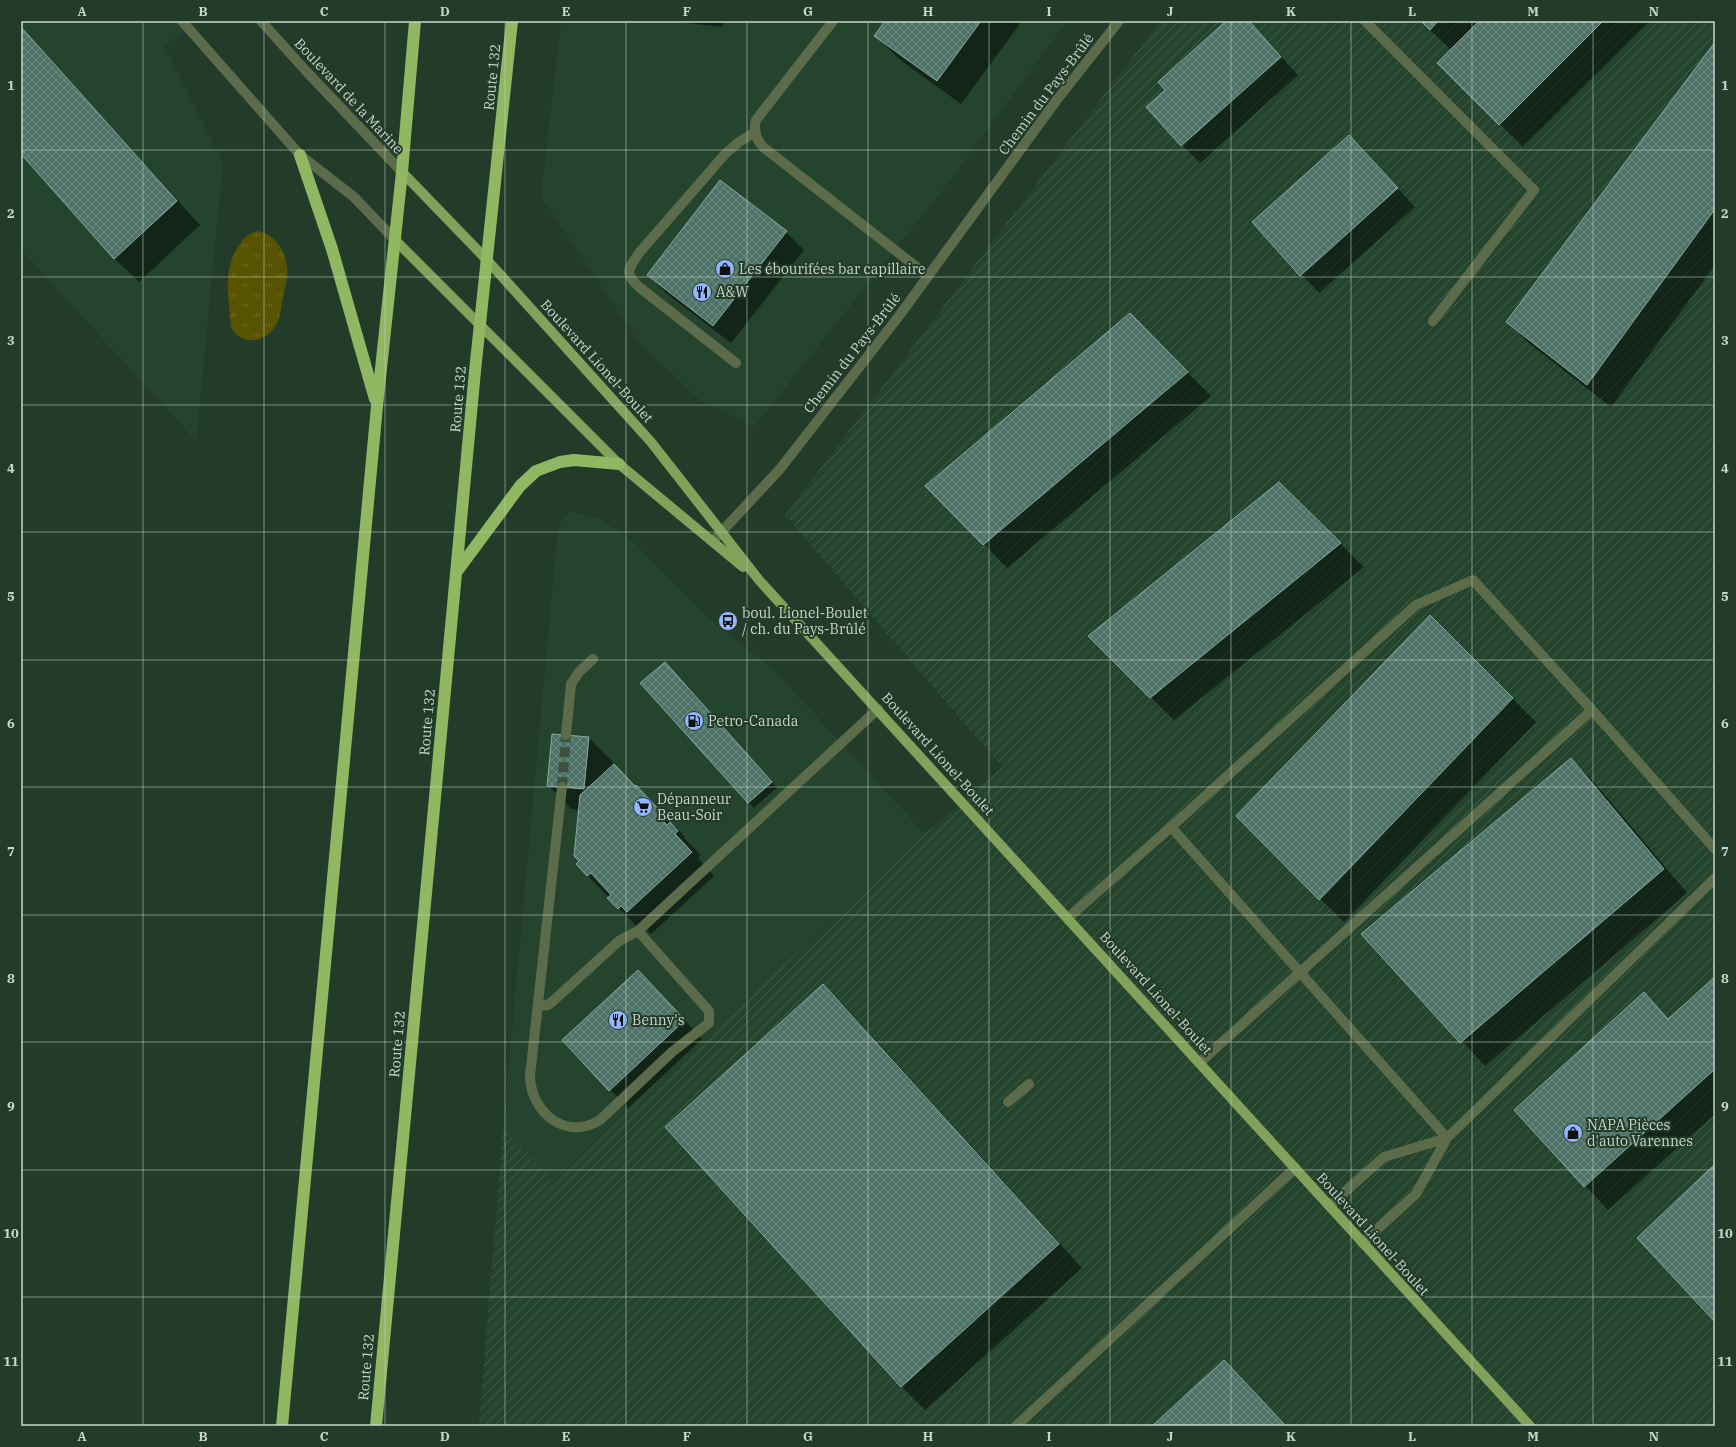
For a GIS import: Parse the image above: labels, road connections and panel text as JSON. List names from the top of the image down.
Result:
{
  "streets": {
    "highway": ["Route 132"],
    "main road": ["Boulevard Lionel-Boulet"],
    "street": ["Chemin du Pays-Brûlé", "Boulevard de la Marine"]
  },
  "crossings": [
    ["Route 132", "Boulevard Lionel-Boulet"],
    ["Chemin du Pays-Brûlé", "Boulevard Lionel-Boulet"],
    ["Boulevard de la Marine", "Boulevard Lionel-Boulet"]
  ],
  "places": {
    "shop": ["Les ébourifées bar capillaire", "NAPA Pièces d'auto Varennes"],
    "restaurant": ["A&W", "Benny's"],
    "bus stop": ["boul. Lionel-Boulet / ch. du Pays-Brûlé"],
    "fuel station": ["Petro-Canada"],
    "supermarket": ["Dépanneur Beau-Soir"]
  },
  "grid": {
    "columns": [
      "A",
      "B",
      "C",
      "D",
      "E",
      "F",
      "G",
      "H",
      "I",
      "J",
      "K",
      "L",
      "M",
      "N"
    ],
    "rows": [
      "1",
      "2",
      "3",
      "4",
      "5",
      "6",
      "7",
      "8",
      "9",
      "10",
      "11"
    ]
  }
}
